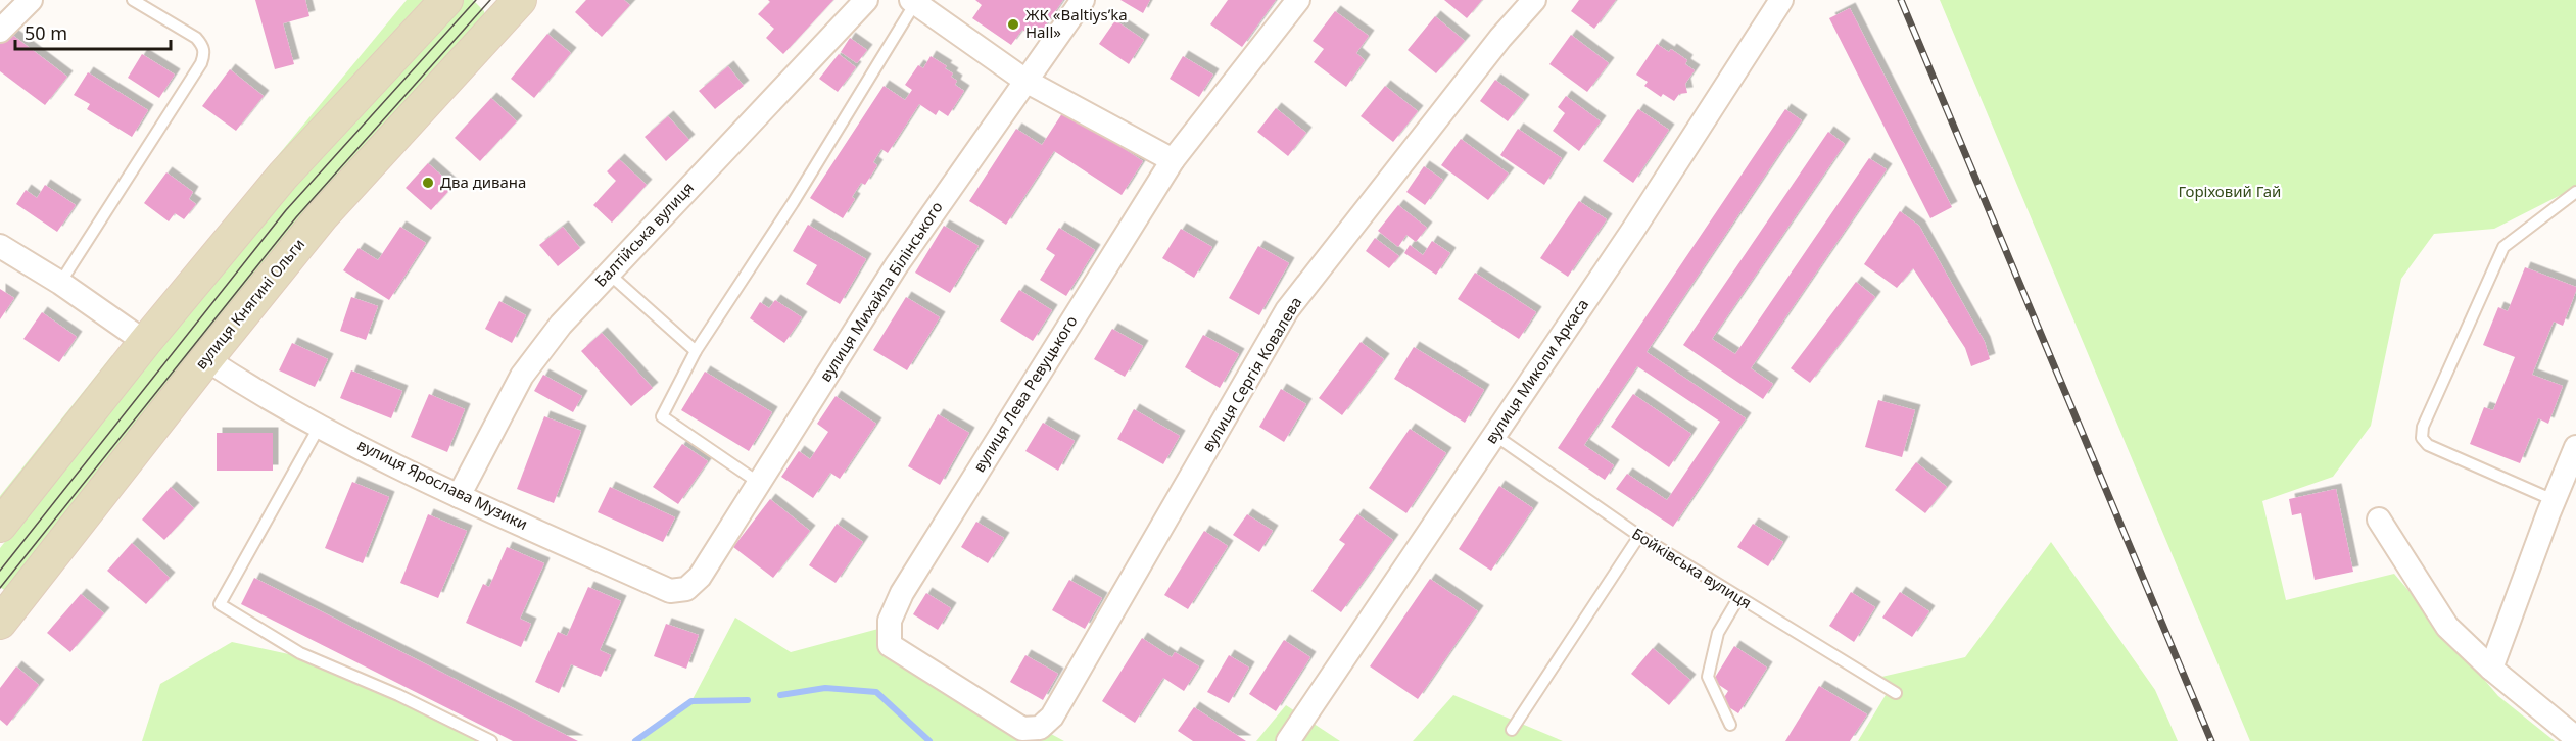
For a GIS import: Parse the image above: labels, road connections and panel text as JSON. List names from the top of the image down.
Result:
{
  "streets": {
    "main road": ["вулиця Княгині Ольги"],
    "street": [
      "Балтійська вулиця",
      "вулиця Михайла Білінського",
      "вулиця Миколи Аркаса",
      "вулиця Сергія Ковалева",
      "вулиця Лева Ревуцького",
      "вулиця Ярослава Музики"
    ],
    "lane": ["Бойківська вулиця"]
  },
  "crossings": [
    ["Балтійська вулиця", "вулиця Ярослава Музики"],
    ["вулиця Михайла Білінського", "вулиця Ярослава Музики"],
    ["вулиця Княгині Ольги", "вулиця Ярослава Музики"],
    ["вулиця Миколи Аркаса", "Бойківська вулиця"],
    ["вулиця Сергія Ковалева", "вулиця Лева Ревуцького"]
  ],
  "parks": ["Горіховий Гай"],
  "places": ["ЖК «Baltiysʹka Hall»", "Два дивана"],
  "scale_bar": "50 m"
}
